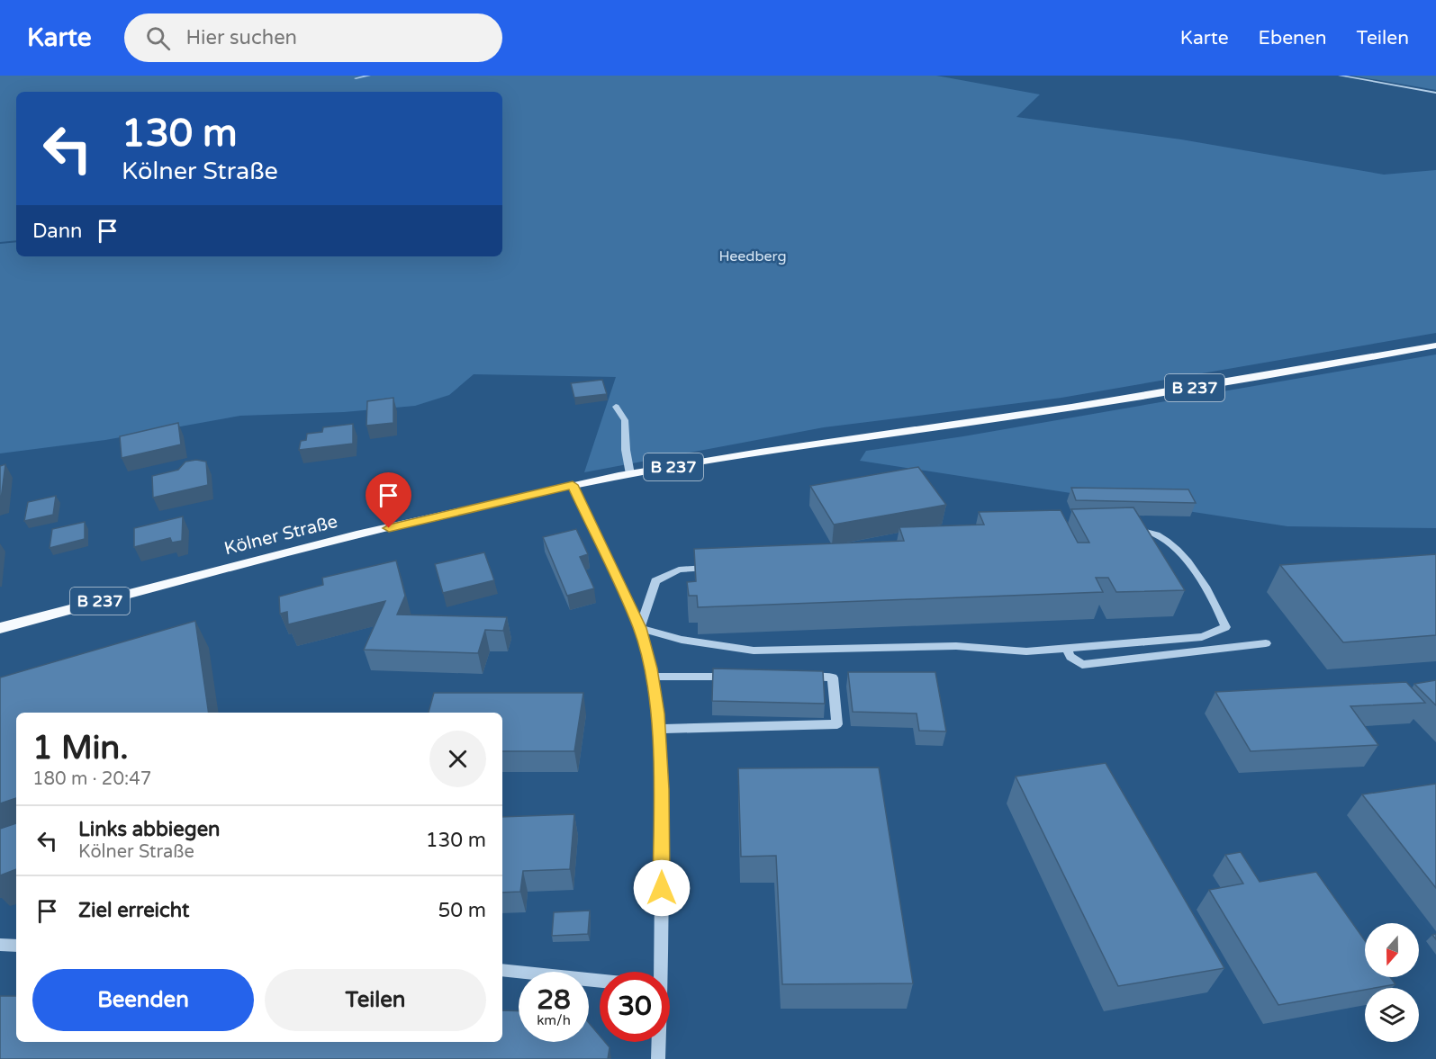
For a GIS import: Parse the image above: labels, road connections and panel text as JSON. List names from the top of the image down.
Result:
{
  "streets": {
    "main road": ["B 237", "Kölner Straße"]
  },
  "crossings": [
    ["B 237", "Kölner Straße"]
  ],
  "parks": ["Heedberg"],
  "north": "bottom",
  "page": {
    "header": "Karte",
    "search": "Hier suchen",
    "nav": ["Karte", "Ebenen", "Teilen"],
    "turn": ["130 m", "Kölner Straße"],
    "then": "Dann",
    "heading": ["1 Min.", "180 m · 20:47"],
    "list": [
      {
        "name": "Links abbiegen",
        "note": "Kölner Straße",
        "value": "130 m"
      },
      {
        "name": "Ziel erreicht",
        "value": "50 m"
      }
    ],
    "buttons": ["Beenden", "Teilen"],
    "speed": "28 km/h",
    "limit": "30"
  }
}
